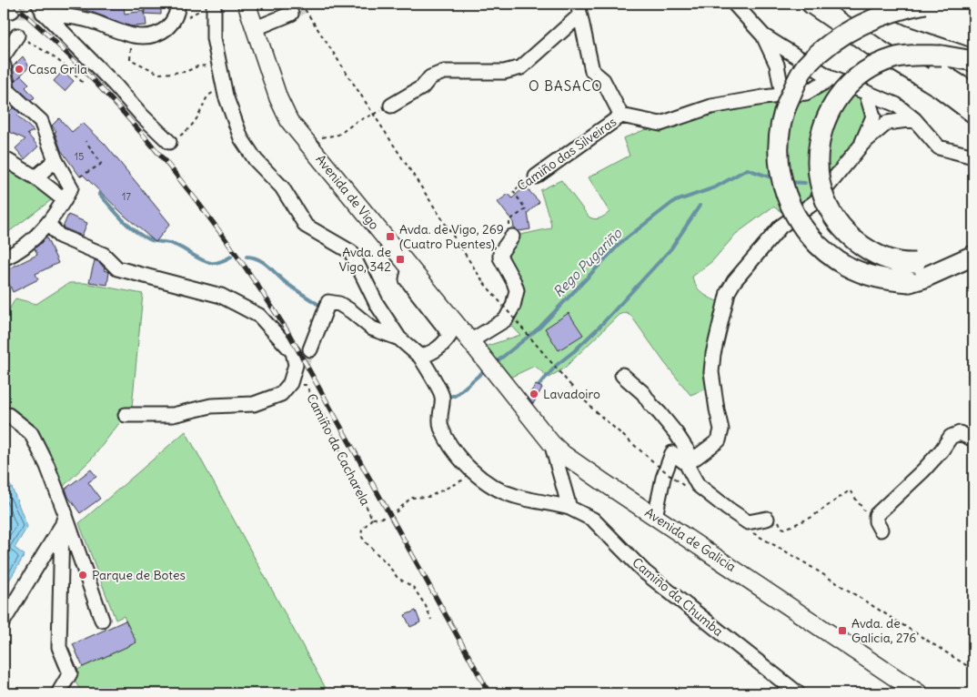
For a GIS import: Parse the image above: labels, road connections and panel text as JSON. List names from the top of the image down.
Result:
{
  "streets": {
    "main road": ["Avenida de Vigo", "Avenida de Galicia"],
    "street": ["Camiño das Silveiras", "Camiño da Chumba"],
    "path": ["Camiño da Cacharela"]
  },
  "crossings": [
    ["Avenida de Vigo", "Avenida de Galicia"]
  ],
  "districts": ["O BASACO"],
  "water": ["Rego Pugariño"],
  "places": {
    "other": ["Casa Grila", "Lavadoiro", "Parque de Botes"],
    "transit": ["Avda. de Vigo, 269 (Cuatro Puentes),", "Avda. de Vigo, 342", "Avda. de Galicia, 276"]
  },
  "house_numbers": ["15", "17"]
}
